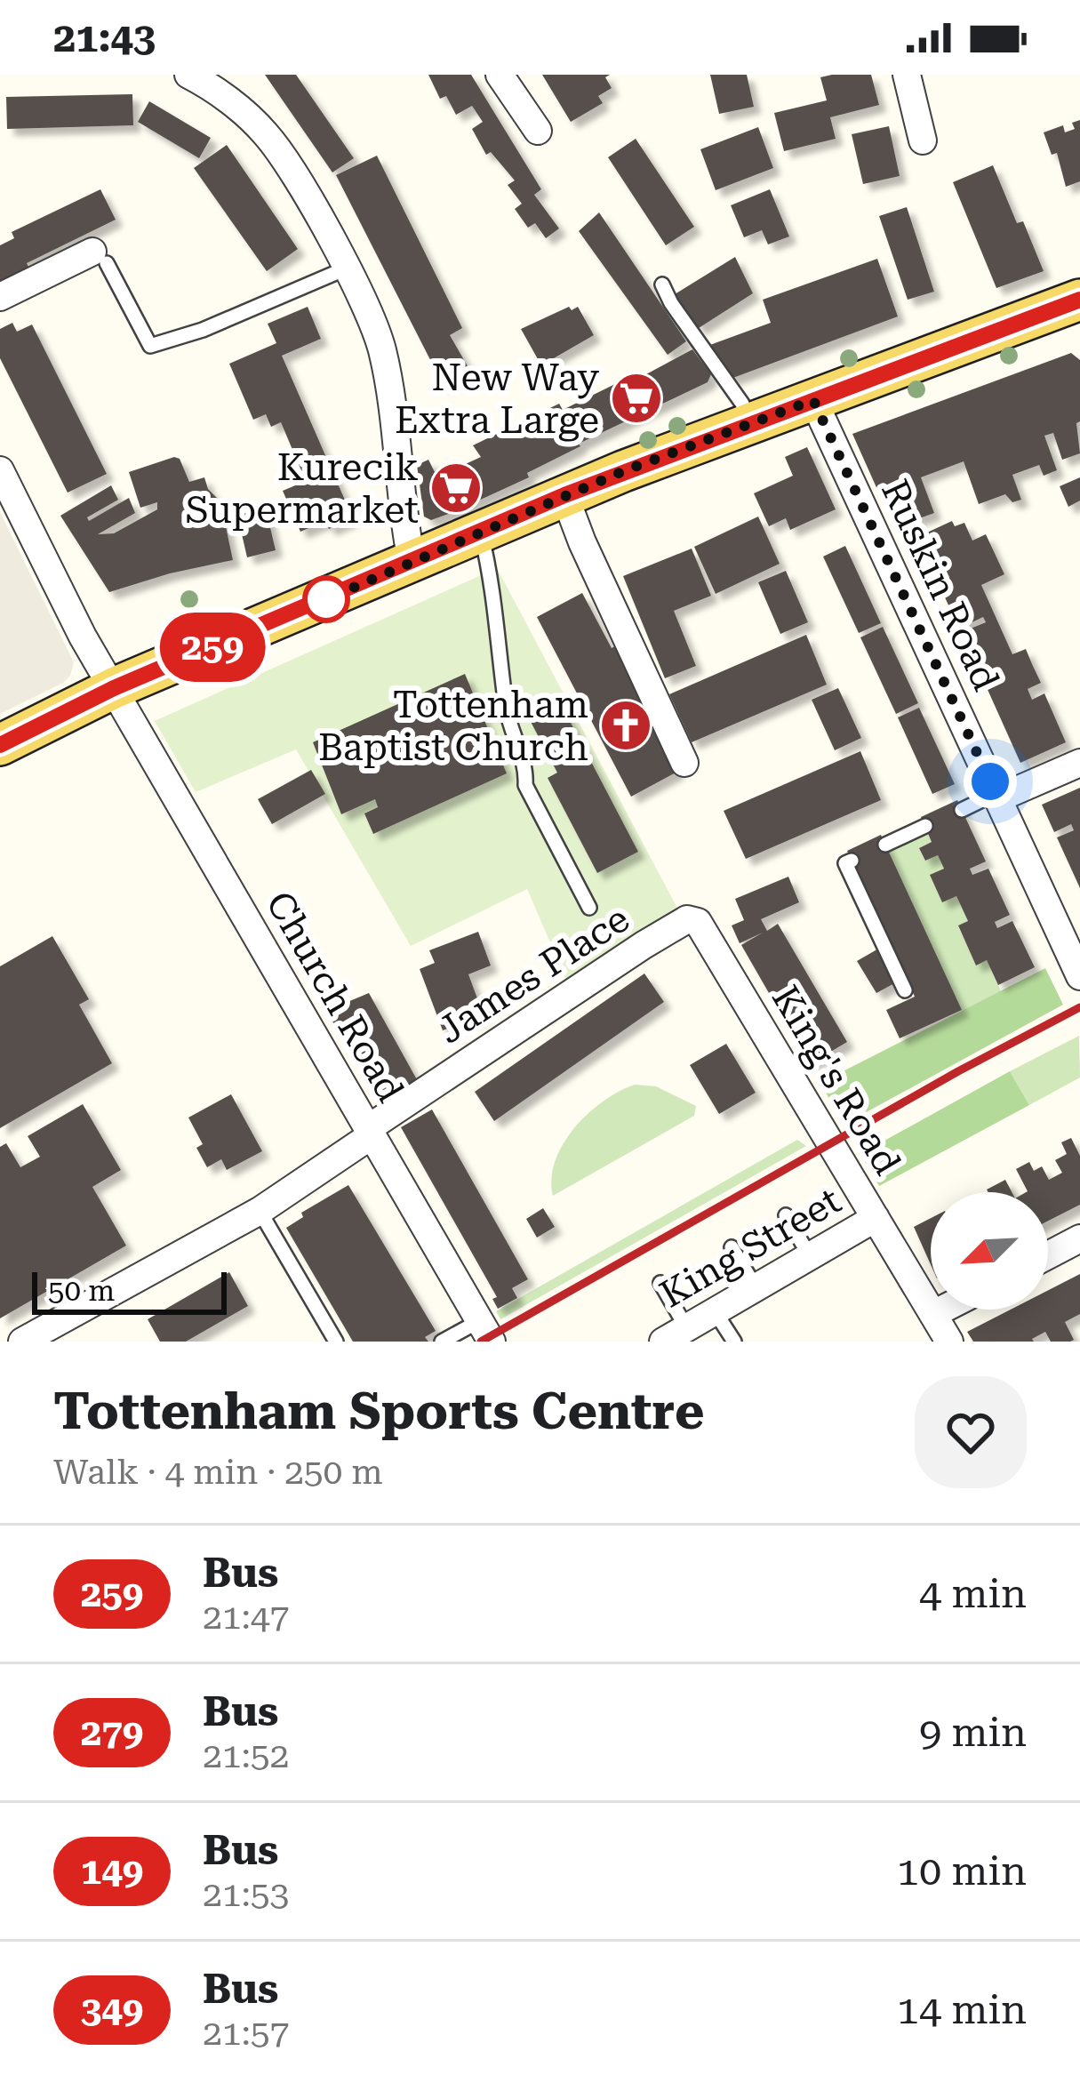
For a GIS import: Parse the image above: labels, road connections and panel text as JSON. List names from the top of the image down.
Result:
{
  "streets": {
    "street": [
      "Ruskin Road",
      "James Place",
      "Church Road",
      "King's Road",
      "King Street"
    ]
  },
  "crossings": [
    ["James Place", "Church Road"],
    ["James Place", "King's Road"],
    ["King's Road", "King Street"]
  ],
  "places": {
    "supermarket": ["New Way Extra Large", "Kurecik Supermarket"],
    "church": ["Tottenham Baptist Church"]
  },
  "lines": ["bus line 259"],
  "scale_bar": "50 m",
  "north": "bottom left",
  "page": {
    "status": "21:43",
    "on_map": "259",
    "scale": "50 m",
    "heading": ["Tottenham Sports Centre", "Walk · 4 min · 250 m"],
    "list": [
      {
        "mark": "259",
        "name": "Bus",
        "note": "21:47",
        "value": "4 min"
      },
      {
        "mark": "279",
        "name": "Bus",
        "note": "21:52",
        "value": "9 min"
      },
      {
        "mark": "149",
        "name": "Bus",
        "note": "21:53",
        "value": "10 min"
      },
      {
        "mark": "349",
        "name": "Bus",
        "note": "21:57",
        "value": "14 min"
      }
    ]
  }
}
